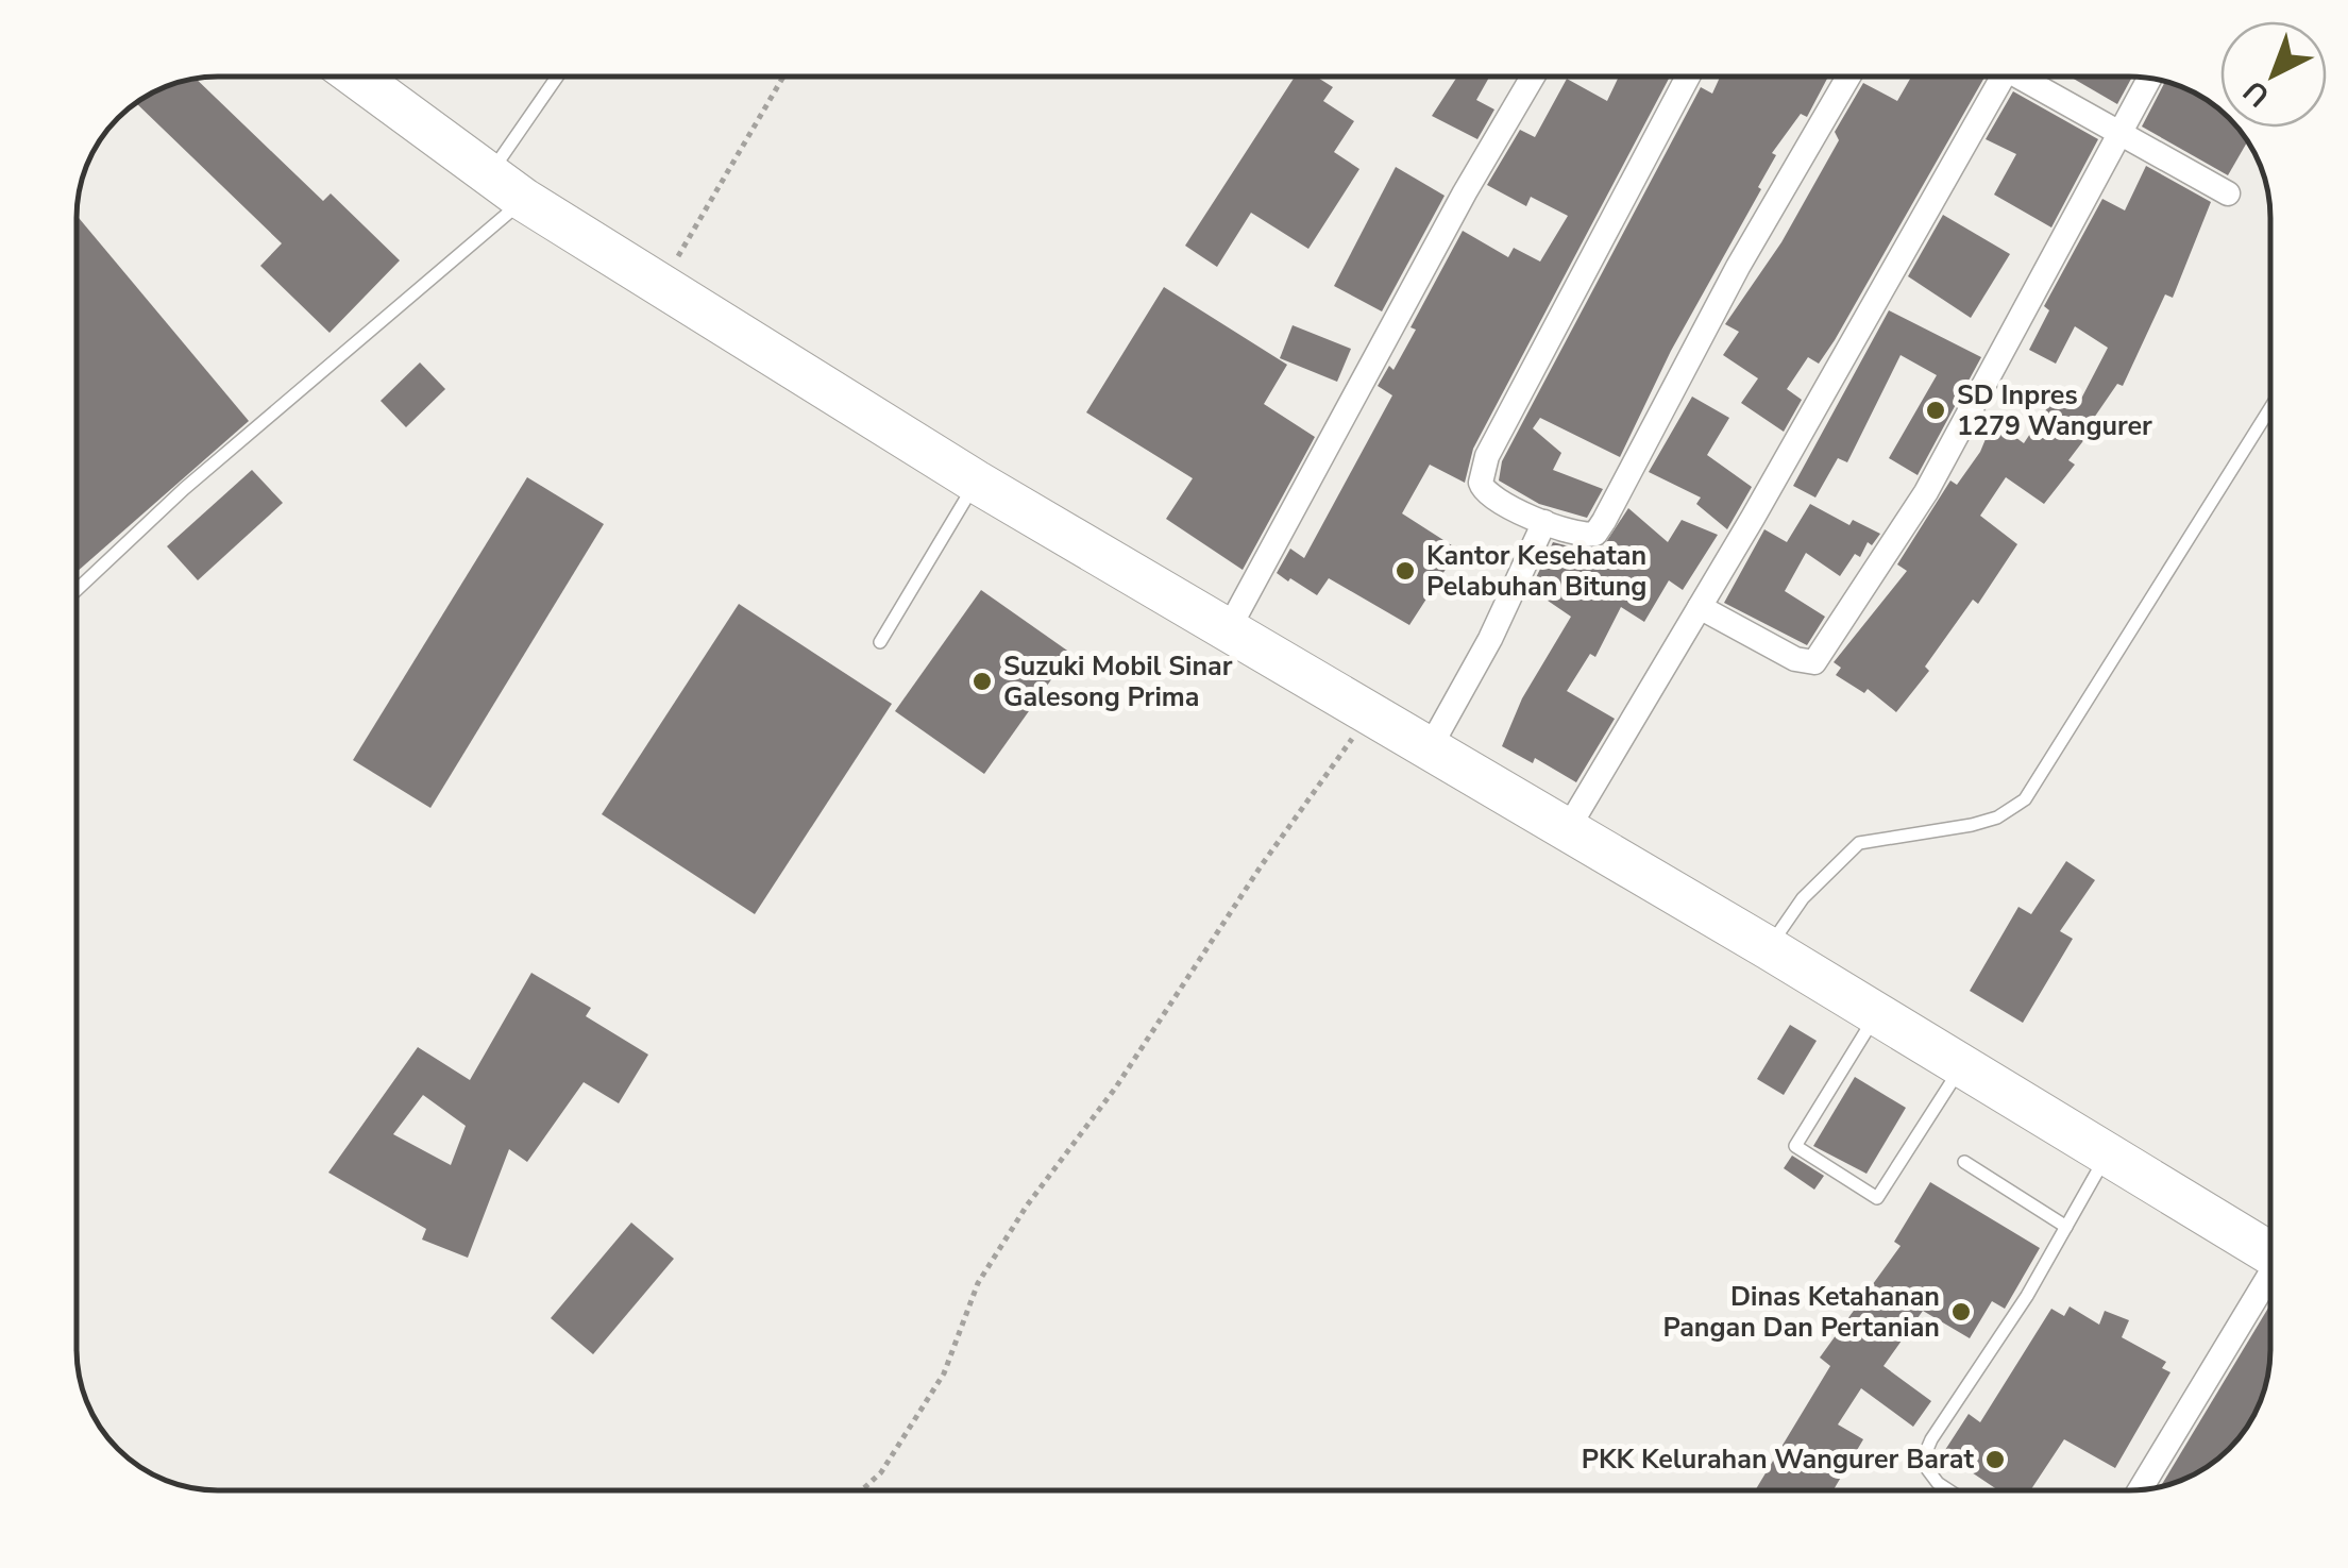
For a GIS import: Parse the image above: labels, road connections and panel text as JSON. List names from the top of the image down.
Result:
{
  "places": [
    "SD Inpres 1279 Wangurer",
    "Kantor Kesehatan Pelabuhan Bitung",
    "Suzuki Mobil Sinar Galesong Prima",
    "Dinas Ketahanan Pangan Dan Pertanian",
    "PKK Kelurahan Wangurer Barat"
  ],
  "north": "bottom left"
}
